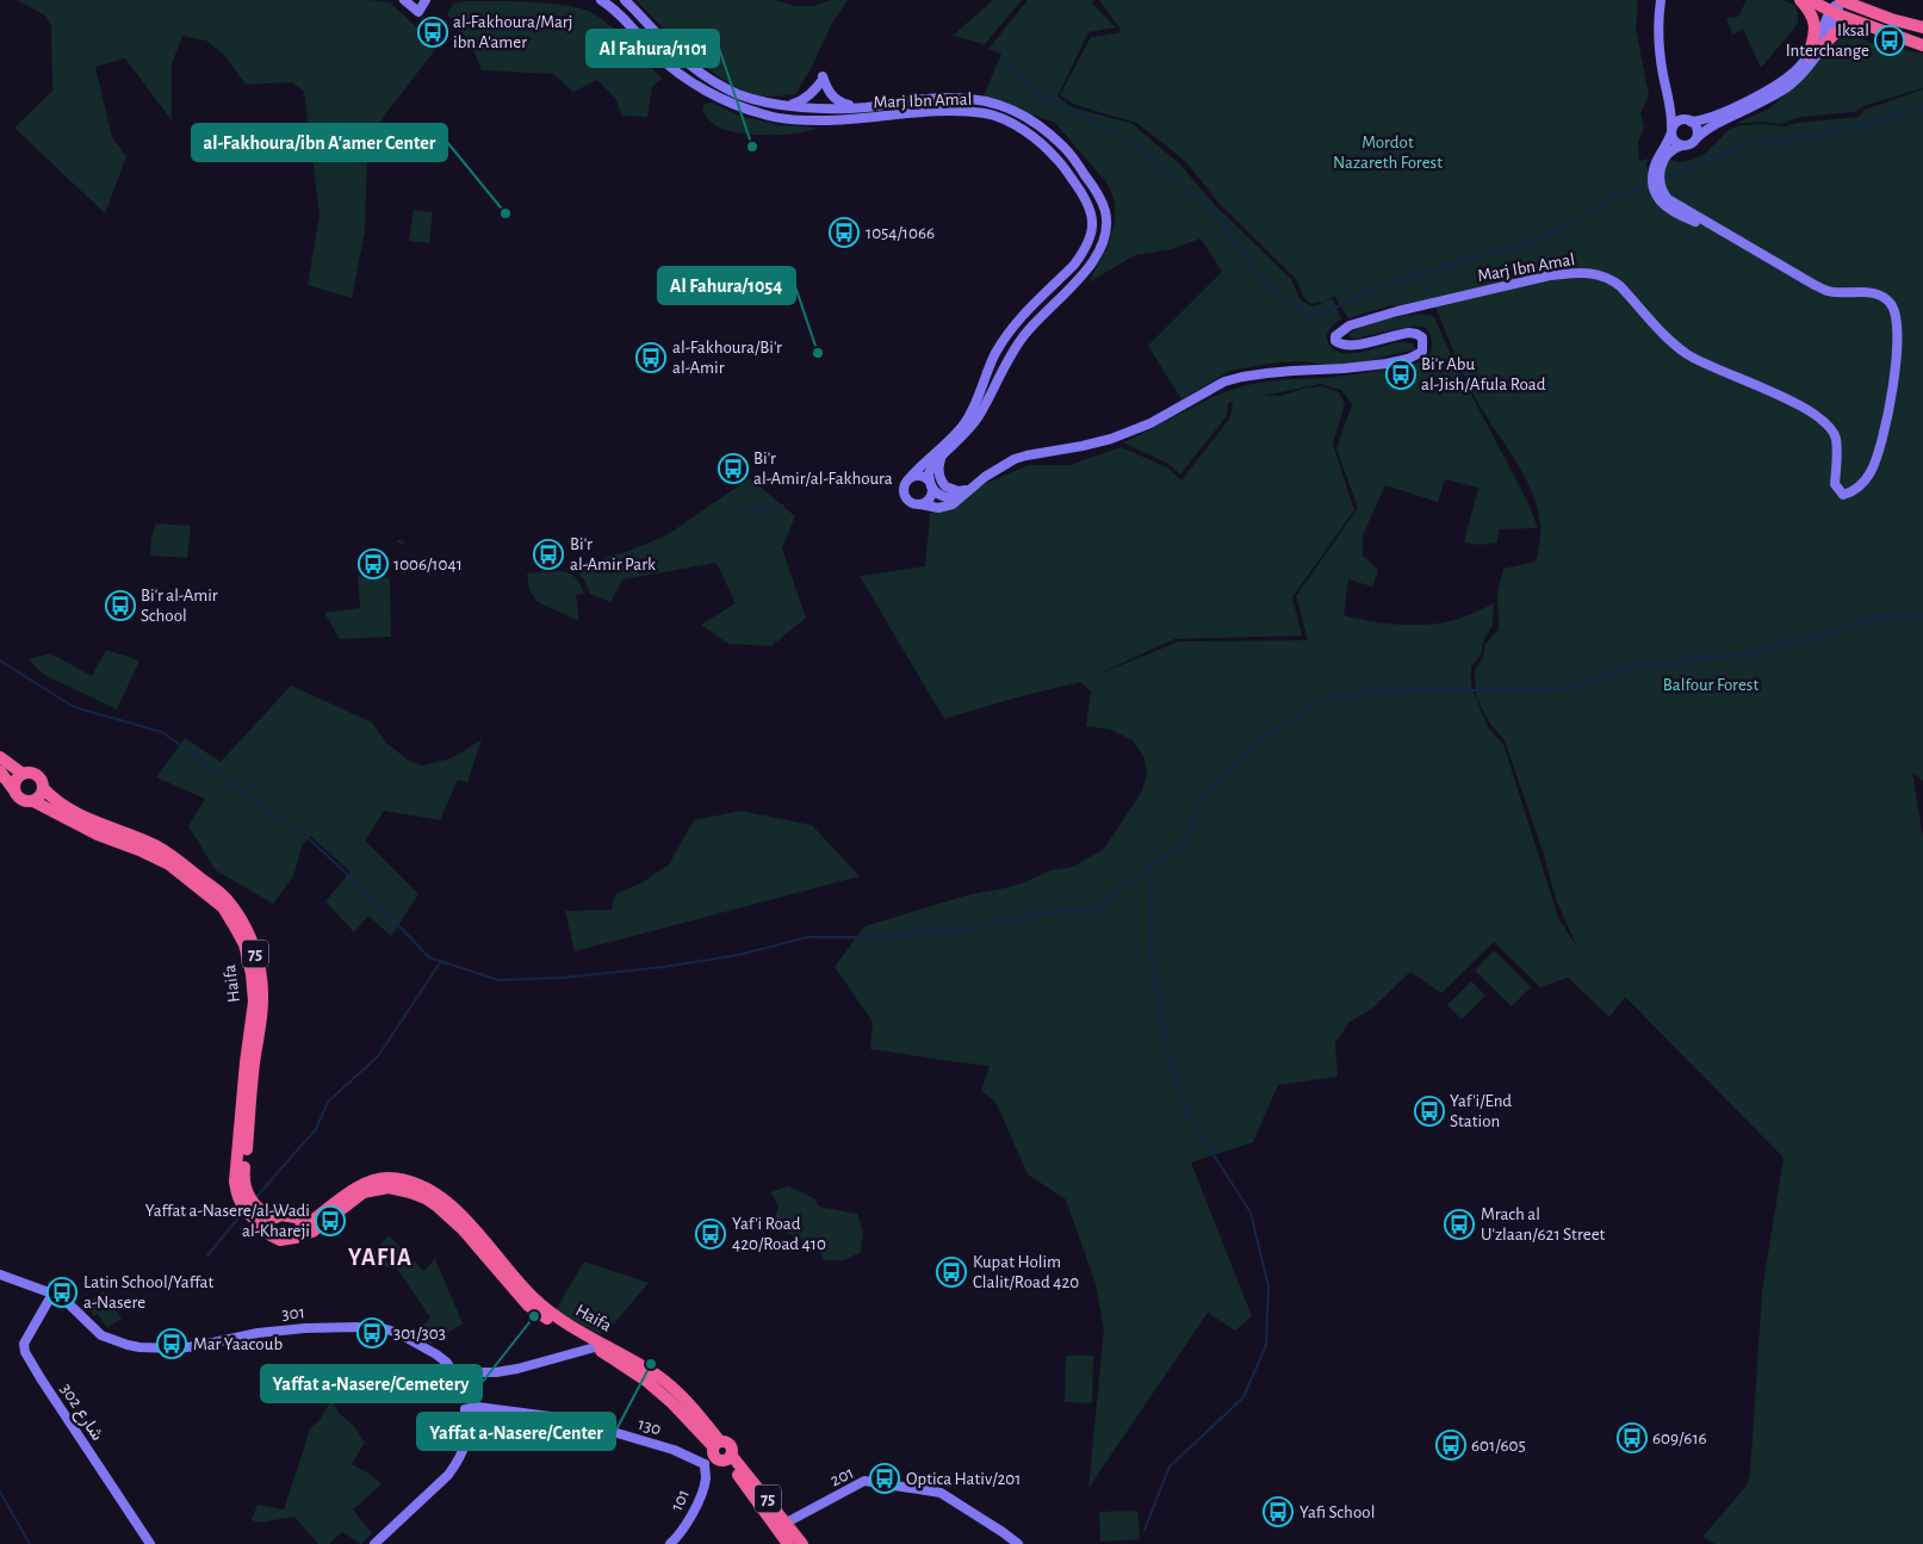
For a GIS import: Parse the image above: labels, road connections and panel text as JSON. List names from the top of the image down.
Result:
{
  "streets": {
    "highway": ["75", "Haifa"],
    "street": [
      "Marj Ibn Amal",
      "301",
      "شارع 302",
      "130",
      "201",
      "101"
    ]
  },
  "crossings": [
    ["75", "Haifa"],
    ["Haifa", "301"],
    ["Haifa", "130"],
    ["Haifa", "201"],
    ["Haifa", "101"],
    ["301", "شارع 302"],
    ["130", "101"]
  ],
  "districts": ["YAFIA"],
  "parks": ["Mordot Nazareth Forest", "Balfour Forest"],
  "places": {
    "bus stop": [
      "al-Fakhoura/Marj ibn A'amer",
      "Iksal Interchange",
      "1054/1066",
      "al-Fakhoura/Bi'r al-Amir",
      "Bi'r Abu al-Jish/Afula Road",
      "Bi'r al-Amir/al-Fakhoura",
      "Bi'r al-Amir Park",
      "1006/1041",
      "Bi'r al-Amir School",
      "Yaf'i/End Station",
      "Yaffat a-Nasere/al-Wadi al-Khareji",
      "Mrach al U'zlaan/621 Street",
      "Yaf'i Road 420/Road 410",
      "Kupat Holim Clalit/Road 420",
      "Latin School/Yaffat a-Nasere",
      "301/303",
      "Mar Yaacoub",
      "609/616",
      "601/605",
      "Optica Hativ/201",
      "Yafi School"
    ],
    "other": [
      "Al Fahura/1101",
      "al-Fakhoura/ibn A'amer Center",
      "Al Fahura/1054",
      "Yaffat a-Nasere/Cemetery",
      "Yaffat a-Nasere/Center"
    ]
  }
}
